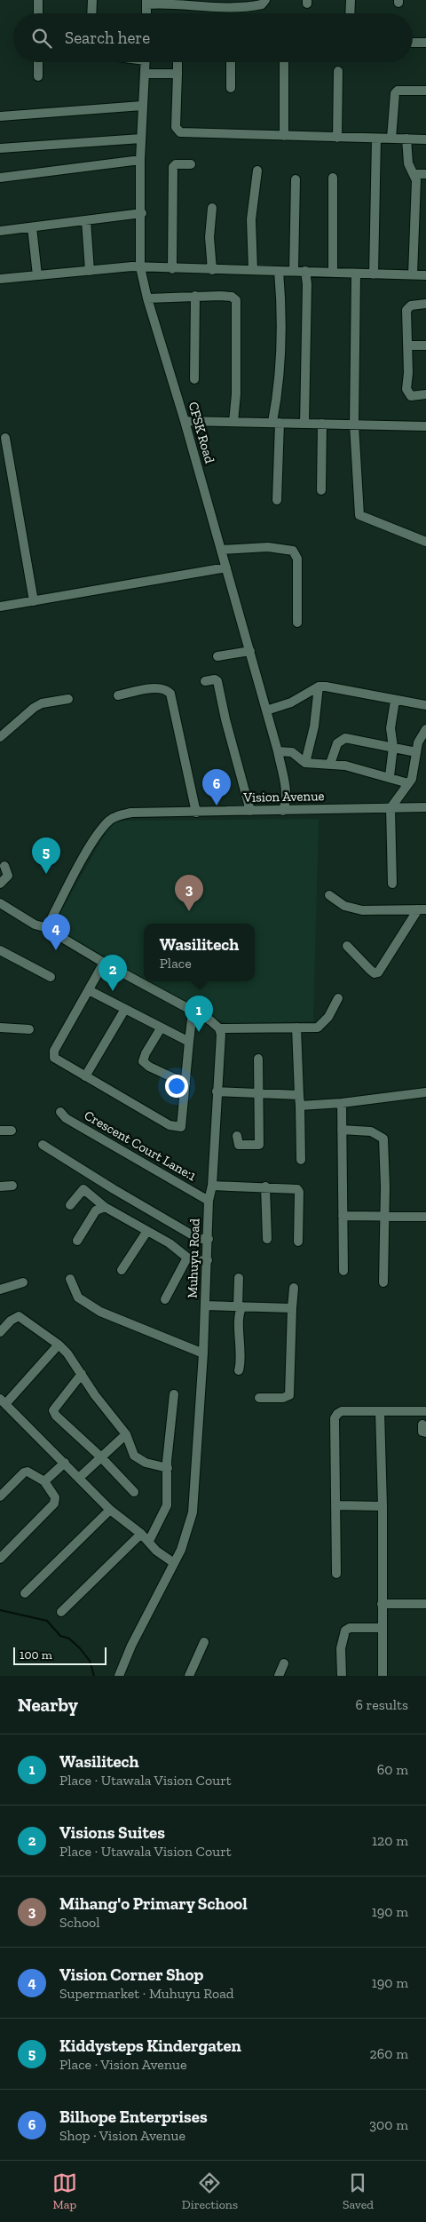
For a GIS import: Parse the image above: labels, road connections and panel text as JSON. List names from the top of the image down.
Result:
{
  "streets": {
    "street": [
      "CFSK Road",
      "Vision Avenue",
      "Crescent Court Lane:1",
      "Muhuyu Road"
    ]
  },
  "crossings": [
    ["CFSK Road", "Vision Avenue"],
    ["Crescent Court Lane:1", "Muhuyu Road"]
  ],
  "scale_bar": "100 m",
  "page": {
    "search": "Search here",
    "pins": [
      "6",
      "5",
      "3",
      "4",
      "2",
      "1"
    ],
    "popup": ["Wasilitech", "Place"],
    "scale": "100 m",
    "heading": ["Nearby", "6 results"],
    "list": [
      {
        "mark": "1",
        "name": "Wasilitech",
        "note": "Place · Utawala Vision Court",
        "value": "60 m"
      },
      {
        "mark": "2",
        "name": "Visions Suites",
        "note": "Place · Utawala Vision Court",
        "value": "120 m"
      },
      {
        "mark": "3",
        "name": "Mihang'o Primary School",
        "note": "School",
        "value": "190 m"
      },
      {
        "mark": "4",
        "name": "Vision Corner Shop",
        "note": "Supermarket · Muhuyu Road",
        "value": "190 m"
      },
      {
        "mark": "5",
        "name": "Kiddysteps Kindergaten",
        "note": "Place · Vision Avenue",
        "value": "260 m"
      },
      {
        "mark": "6",
        "name": "Bilhope Enterprises",
        "note": "Shop · Vision Avenue",
        "value": "300 m"
      }
    ],
    "nav": ["Map", "Directions", "Saved"]
  }
}
